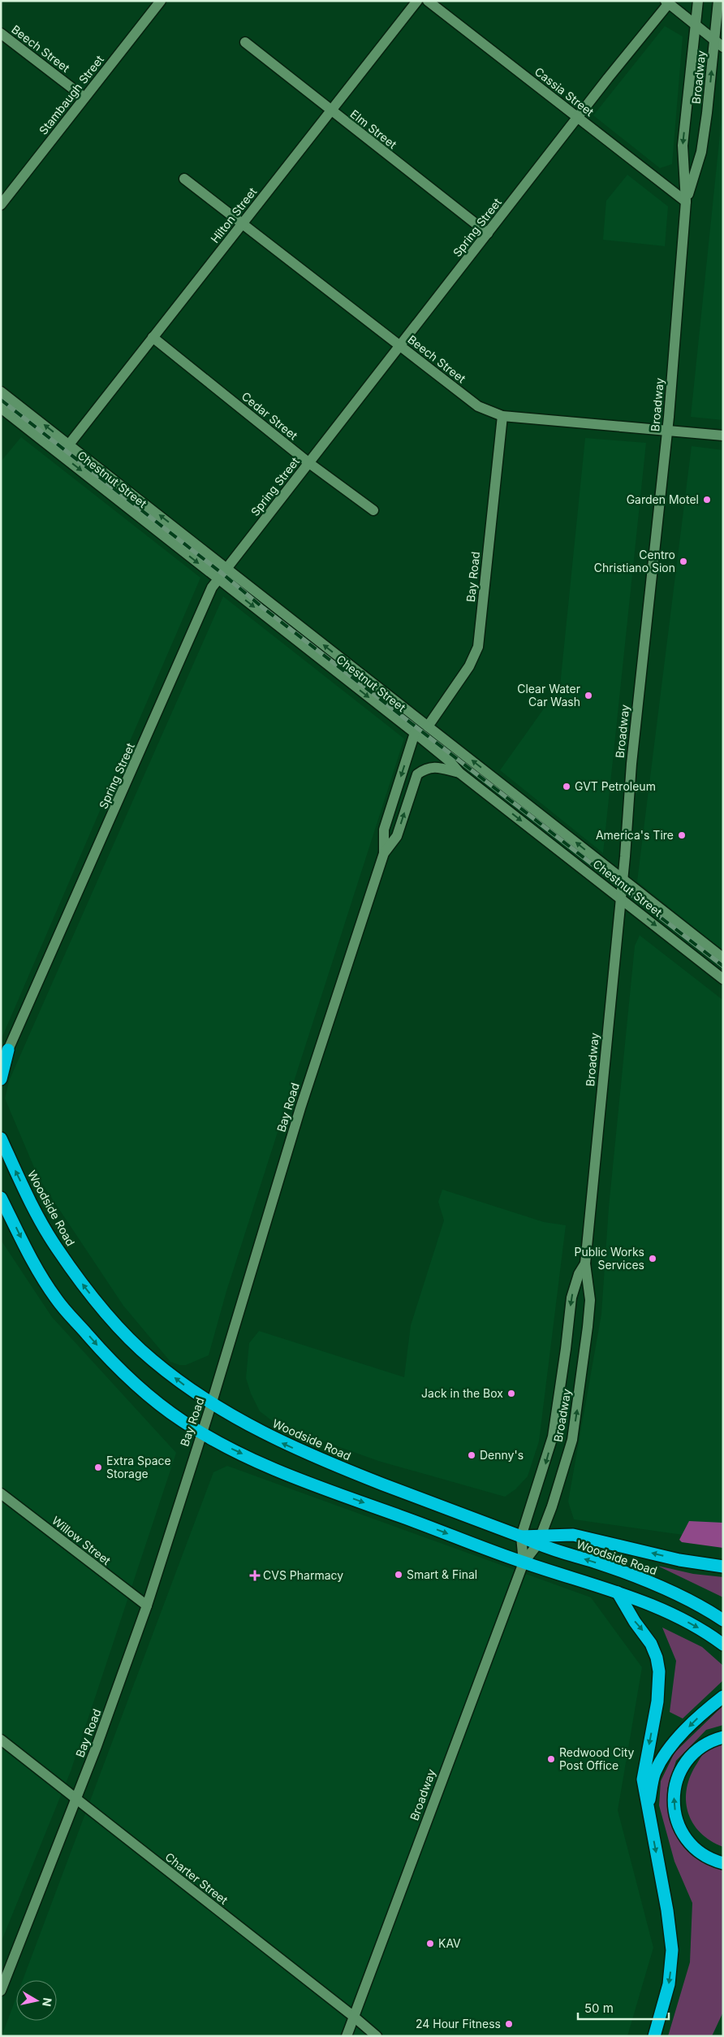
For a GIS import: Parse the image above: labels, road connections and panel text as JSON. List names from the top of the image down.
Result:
{
  "streets": {
    "highway": ["Woodside Road"],
    "street": [
      "Beech Street",
      "Broadway",
      "Cassia Street",
      "Stambaugh Street",
      "Elm Street",
      "Hilton Street",
      "Spring Street",
      "Cedar Street",
      "Chestnut Street",
      "Bay Road",
      "Willow Street",
      "Charter Street"
    ]
  },
  "crossings": [
    ["Beech Street", "Broadway"],
    ["Beech Street", "Stambaugh Street"],
    ["Beech Street", "Hilton Street"],
    ["Beech Street", "Spring Street"],
    ["Beech Street", "Bay Road"],
    ["Broadway", "Cassia Street"],
    ["Broadway", "Chestnut Street"],
    ["Broadway", "Woodside Road"],
    ["Broadway", "Charter Street"],
    ["Cassia Street", "Spring Street"],
    ["Elm Street", "Hilton Street"],
    ["Elm Street", "Spring Street"],
    ["Hilton Street", "Cedar Street"],
    ["Hilton Street", "Chestnut Street"],
    ["Spring Street", "Cedar Street"],
    ["Spring Street", "Chestnut Street"],
    ["Chestnut Street", "Bay Road"],
    ["Bay Road", "Woodside Road"],
    ["Bay Road", "Willow Street"],
    ["Bay Road", "Charter Street"]
  ],
  "places": {
    "other": [
      "Garden Motel",
      "Centro Christiano Sion",
      "Clear Water Car Wash",
      "GVT Petroleum",
      "America's Tire",
      "Public Works Services",
      "Jack in the Box",
      "Denny's",
      "Extra Space Storage",
      "Smart & Final",
      "Redwood City Post Office",
      "KAV",
      "24 Hour Fitness"
    ],
    "health": ["CVS Pharmacy"]
  },
  "scale_bar": "50 m",
  "north": "right"
}
